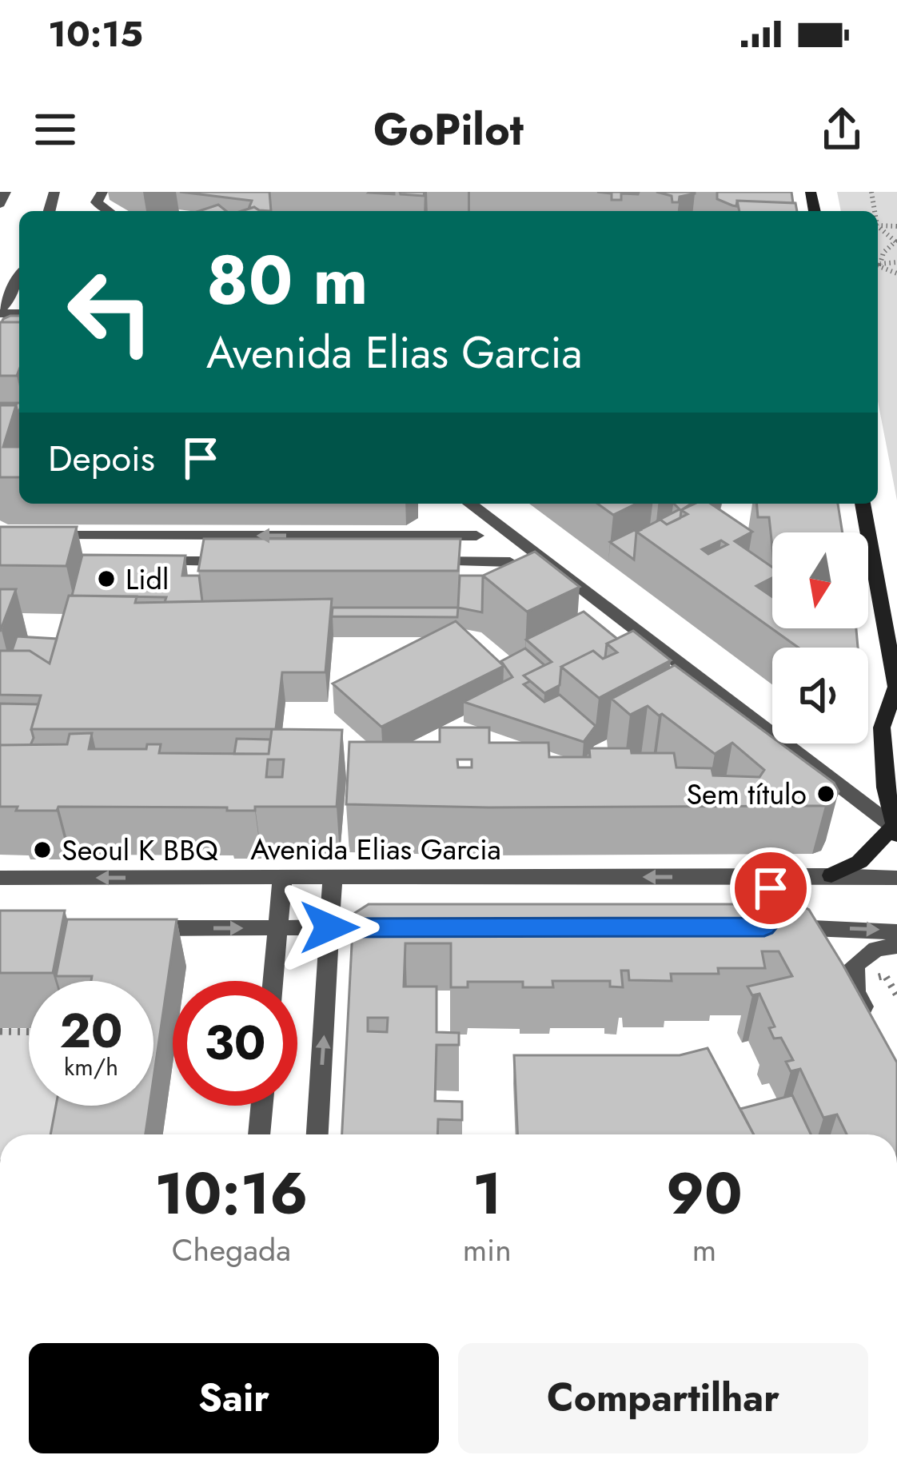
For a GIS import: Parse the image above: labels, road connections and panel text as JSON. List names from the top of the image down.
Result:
{
  "streets": {
    "street": ["Avenida Elias Garcia"]
  },
  "places": ["Lidl", "Sem título", "Seoul K BBQ"],
  "north": "bottom",
  "page": {
    "status": "10:15",
    "header": "GoPilot",
    "turn": ["80 m", "Avenida Elias Garcia"],
    "then": "Depois",
    "speed": "20 km/h",
    "limit": "30",
    "eta": [
      "10:16",
      "Chegada",
      "1",
      "min",
      "90",
      "m"
    ],
    "buttons": ["Sair", "Compartilhar"]
  }
}
